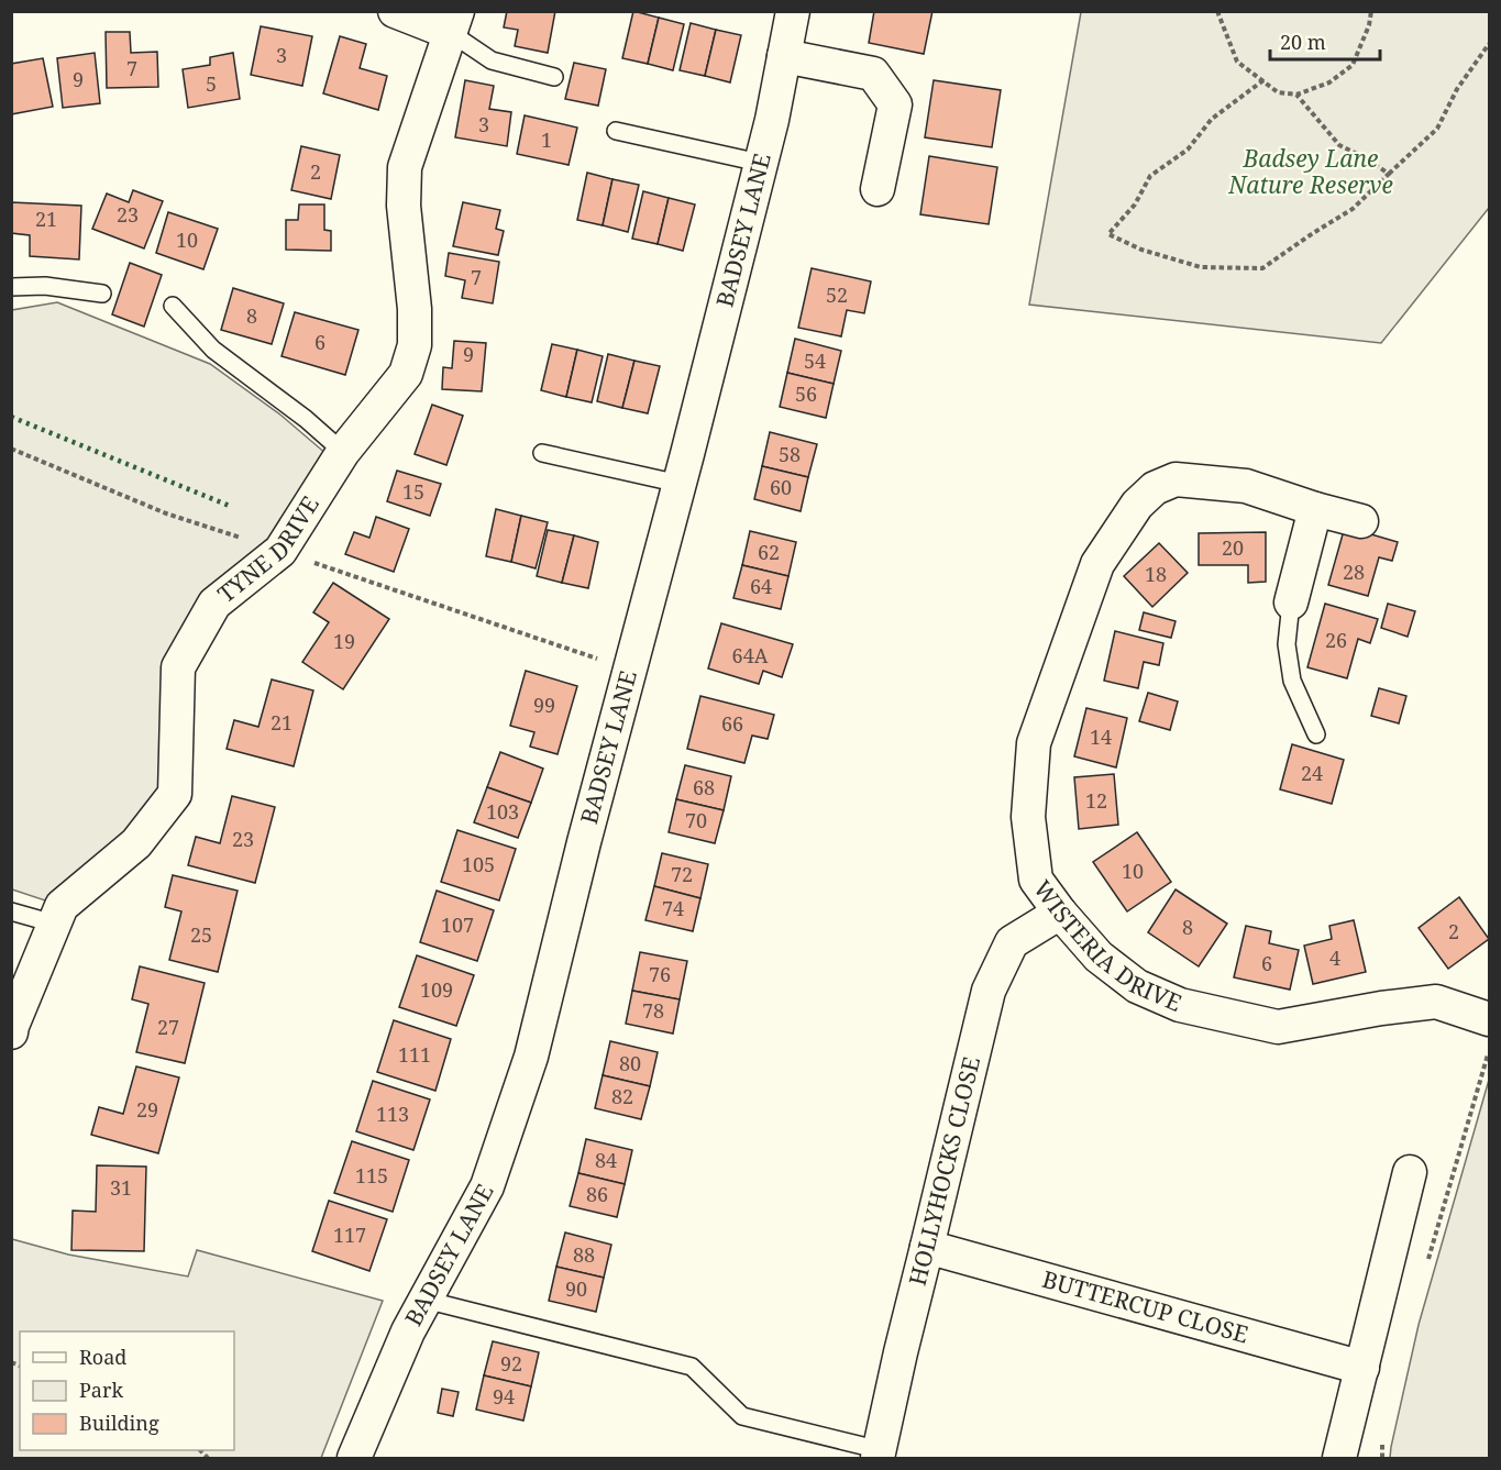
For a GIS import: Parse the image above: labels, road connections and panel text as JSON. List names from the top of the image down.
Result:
{
  "streets": {
    "street": [
      "BADSEY LANE",
      "TYNE DRIVE",
      "WISTERIA DRIVE",
      "HOLLYHOCKS CLOSE",
      "BUTTERCUP CLOSE"
    ]
  },
  "crossings": [
    ["WISTERIA DRIVE", "HOLLYHOCKS CLOSE"],
    ["HOLLYHOCKS CLOSE", "BUTTERCUP CLOSE"]
  ],
  "parks": ["Badsey Lane Nature Reserve"],
  "house_numbers": [
    "3",
    "7",
    "9",
    "5",
    "3",
    "1",
    "2",
    "23",
    "21",
    "10",
    "7",
    "52",
    "8",
    "6",
    "9",
    "54",
    "56",
    "58",
    "60",
    "15",
    "20",
    "62",
    "28",
    "18",
    "64",
    "26",
    "19",
    "64A",
    "99",
    "21",
    "66",
    "14",
    "24",
    "68",
    "12",
    "103",
    "70",
    "23",
    "105",
    "10",
    "72",
    "74",
    "107",
    "8",
    "2",
    "25",
    "4",
    "6",
    "76",
    "109",
    "78",
    "27",
    "111",
    "80",
    "82",
    "29",
    "113",
    "84",
    "115",
    "31",
    "86",
    "117",
    "88",
    "90",
    "92",
    "94"
  ],
  "legend": ["Road", "Park", "Building"],
  "scale_bar": "20 m"
}
